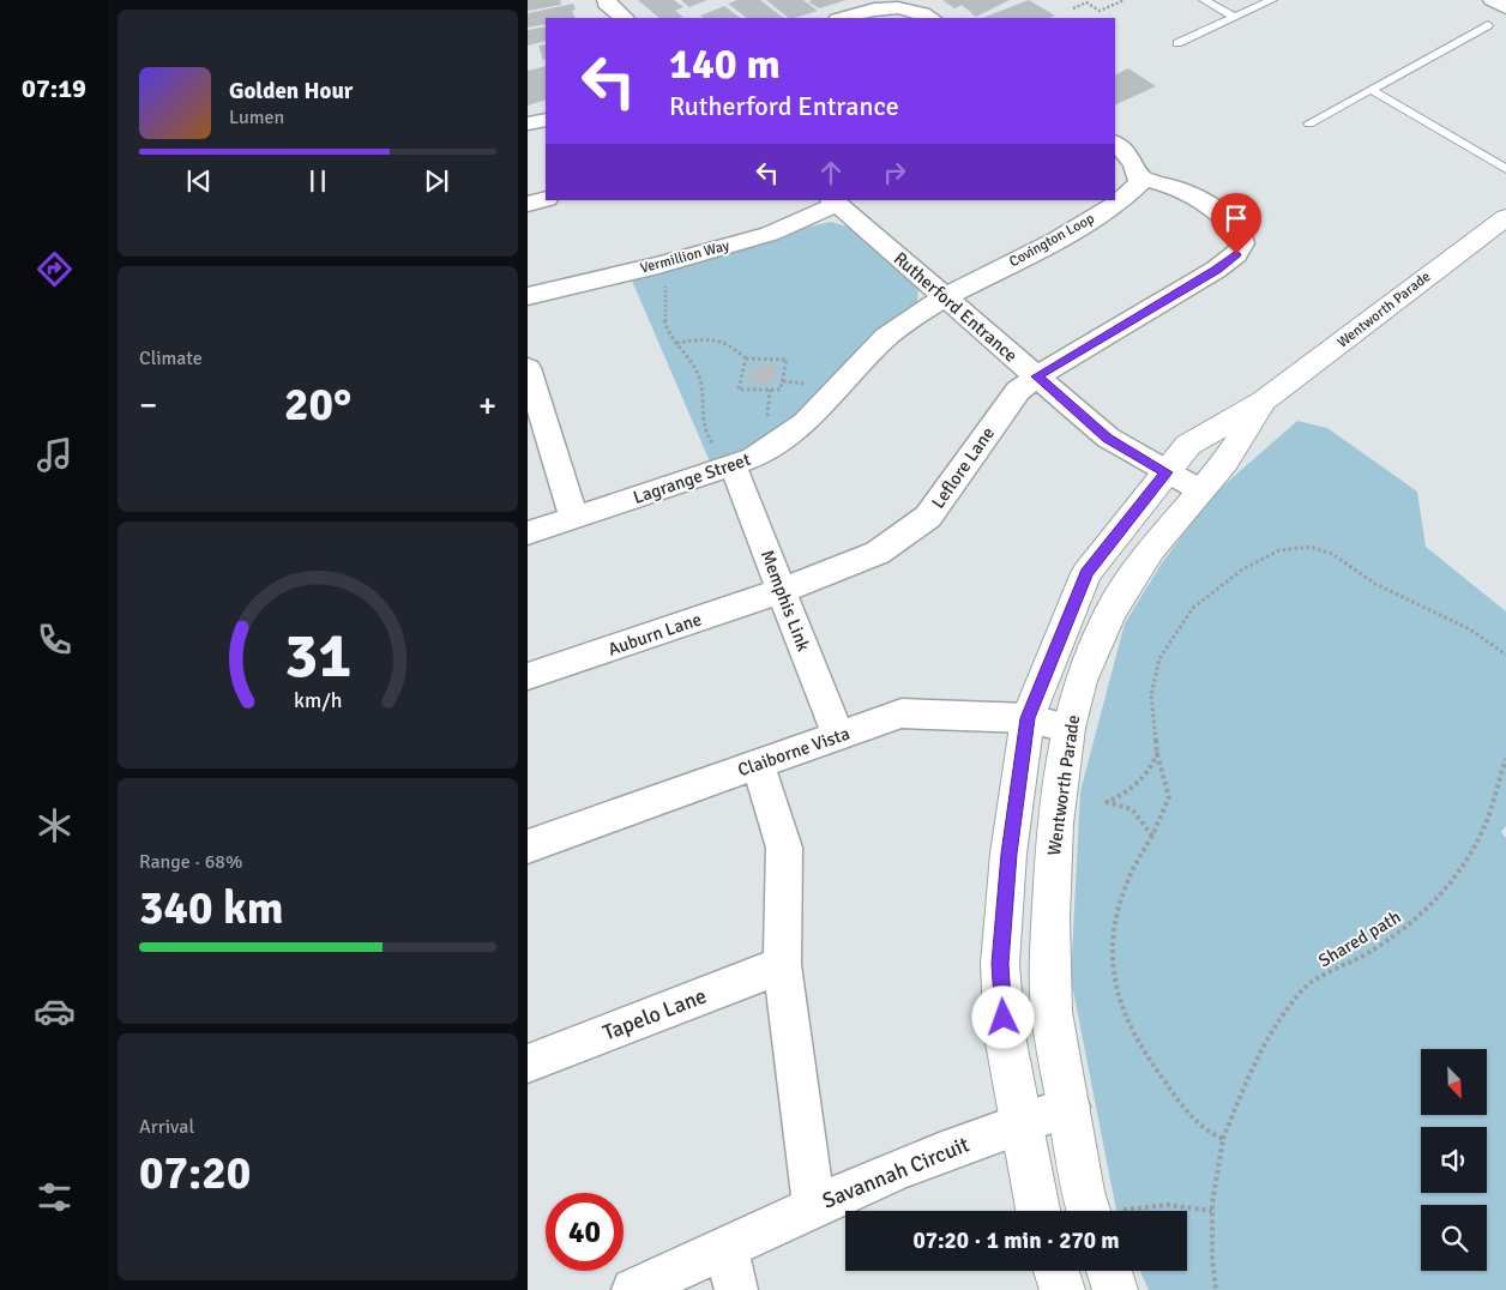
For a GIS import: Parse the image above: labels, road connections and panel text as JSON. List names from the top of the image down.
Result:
{
  "streets": {
    "street": [
      "Covington Loop",
      "Vermillion Way",
      "Rutherford Entrance",
      "Wentworth Parade",
      "Leflore Lane",
      "Lagrange Street",
      "Memphis Link",
      "Auburn Lane",
      "Claiborne Vista",
      "Tapelo Lane",
      "Savannah Circuit"
    ],
    "path": ["Shared path"]
  },
  "crossings": [
    ["Covington Loop", "Rutherford Entrance"],
    ["Covington Loop", "Leflore Lane"],
    ["Covington Loop", "Lagrange Street"],
    ["Vermillion Way", "Rutherford Entrance"],
    ["Rutherford Entrance", "Wentworth Parade"],
    ["Rutherford Entrance", "Leflore Lane"],
    ["Rutherford Entrance", "Lagrange Street"],
    ["Wentworth Parade", "Claiborne Vista"],
    ["Wentworth Parade", "Savannah Circuit"],
    ["Leflore Lane", "Memphis Link"],
    ["Leflore Lane", "Auburn Lane"],
    ["Lagrange Street", "Memphis Link"],
    ["Memphis Link", "Auburn Lane"],
    ["Memphis Link", "Claiborne Vista"]
  ],
  "north": "bottom right",
  "page": {
    "tabs": "07:19",
    "turn": ["140 m", "Rutherford Entrance"],
    "song": ["Golden Hour", "Lumen"],
    "tile": [
      "Climate",
      ["Range · 68%", "340 km"],
      ["Arrival", "07:20"]
    ],
    "heat": ["−", "20°", "+"],
    "limit": "40",
    "trip": "07:20 · 1 min · 270 m",
    "gauge": ["31", "km/h"]
  }
}
